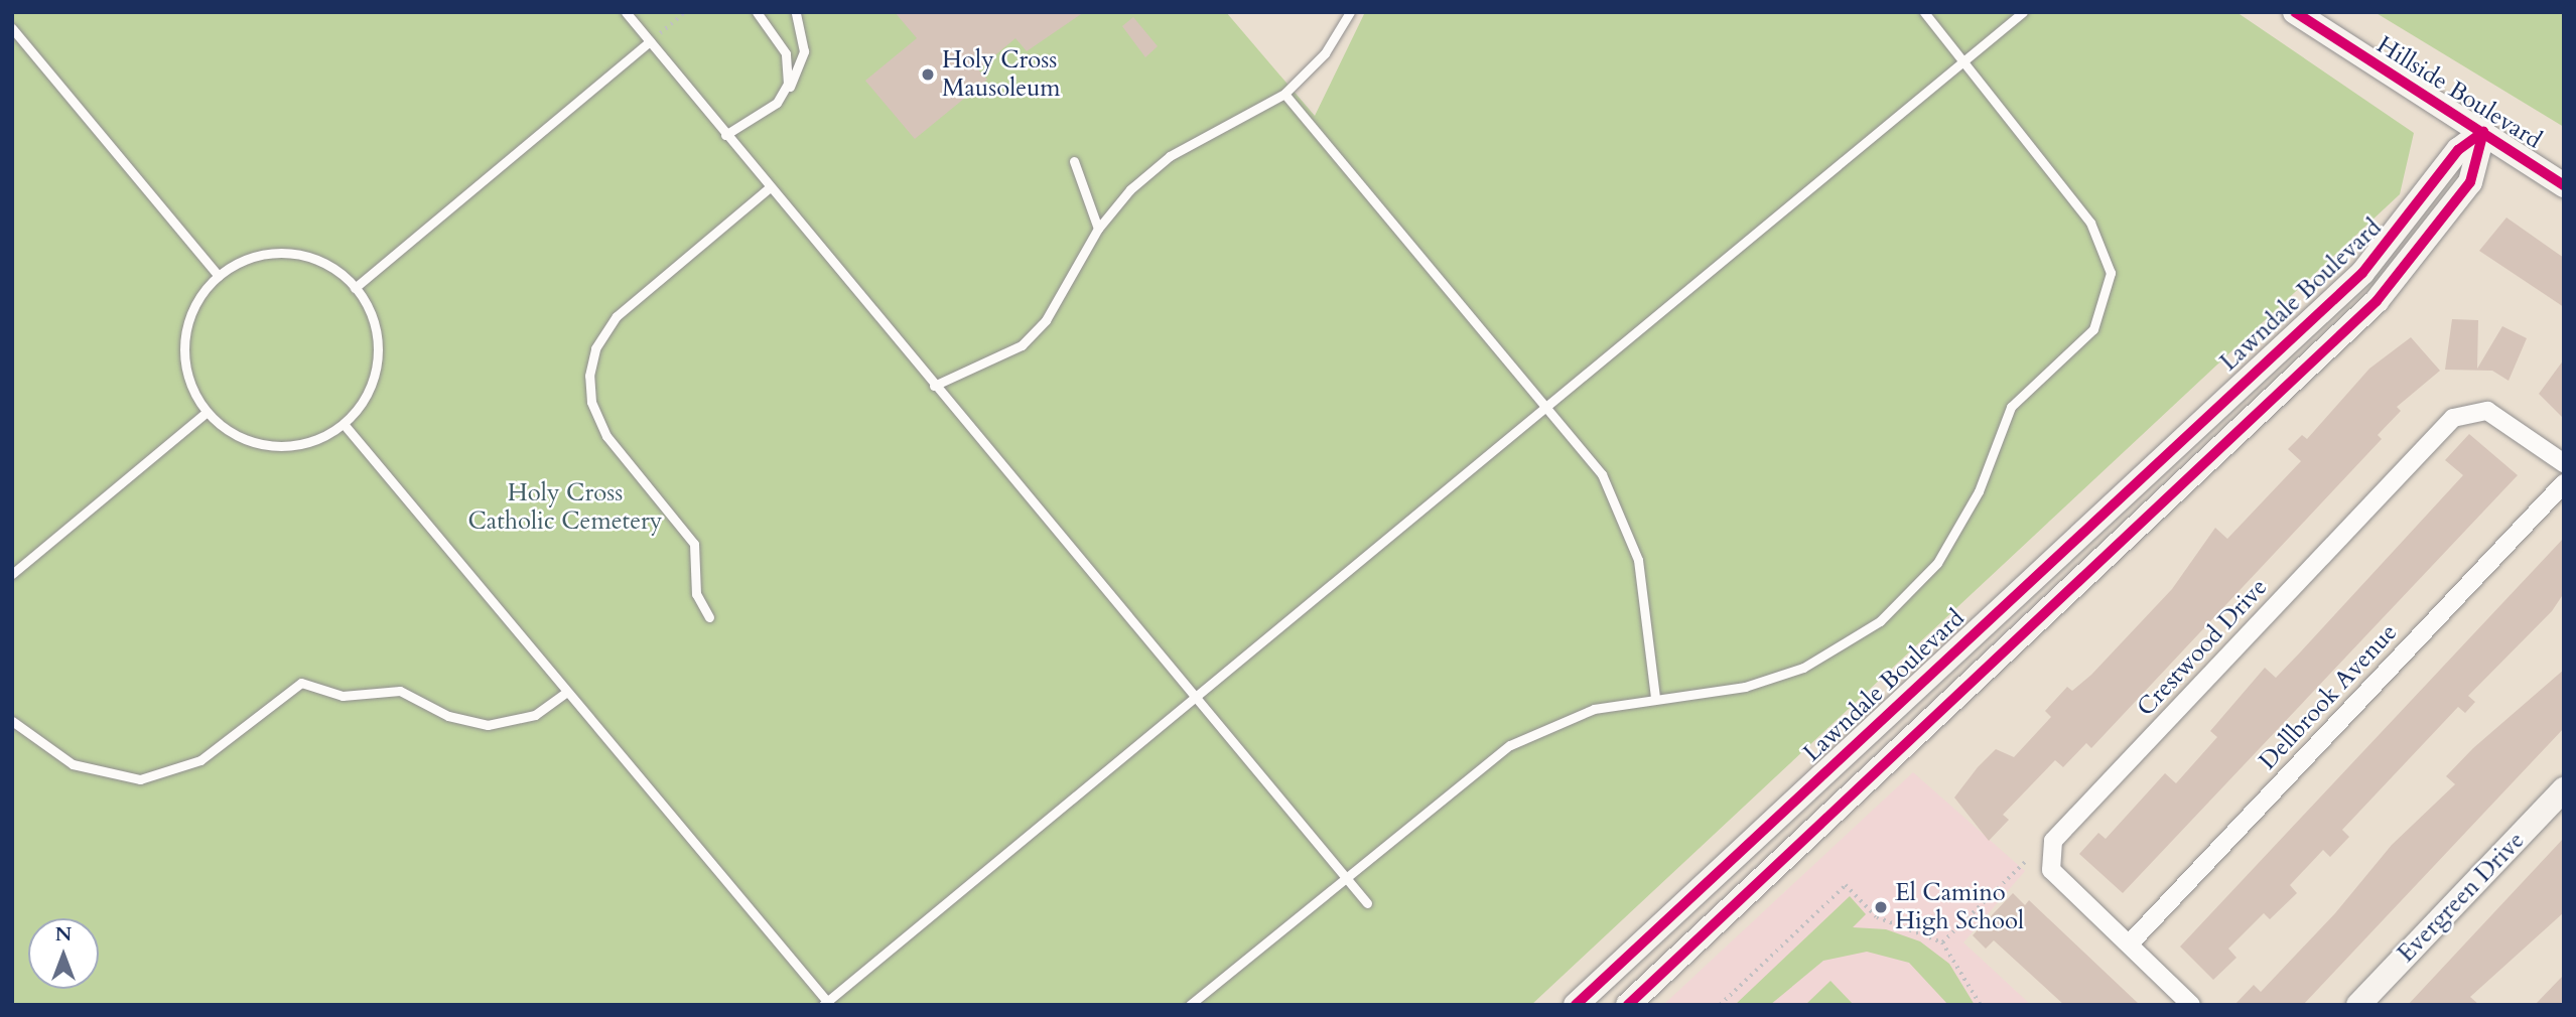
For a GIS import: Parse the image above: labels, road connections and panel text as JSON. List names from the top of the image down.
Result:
{
  "streets": {
    "street": [
      "Hillside Boulevard",
      "Lawndale Boulevard",
      "Crestwood Drive",
      "Dellbrook Avenue",
      "Evergreen Drive"
    ]
  },
  "crossings": [
    ["Hillside Boulevard", "Lawndale Boulevard"],
    ["Crestwood Drive", "Dellbrook Avenue"]
  ],
  "parks": ["Holy Cross Catholic Cemetery"],
  "places": ["Holy Cross Mausoleum", "El Camino High School"],
  "north": "top"
}
